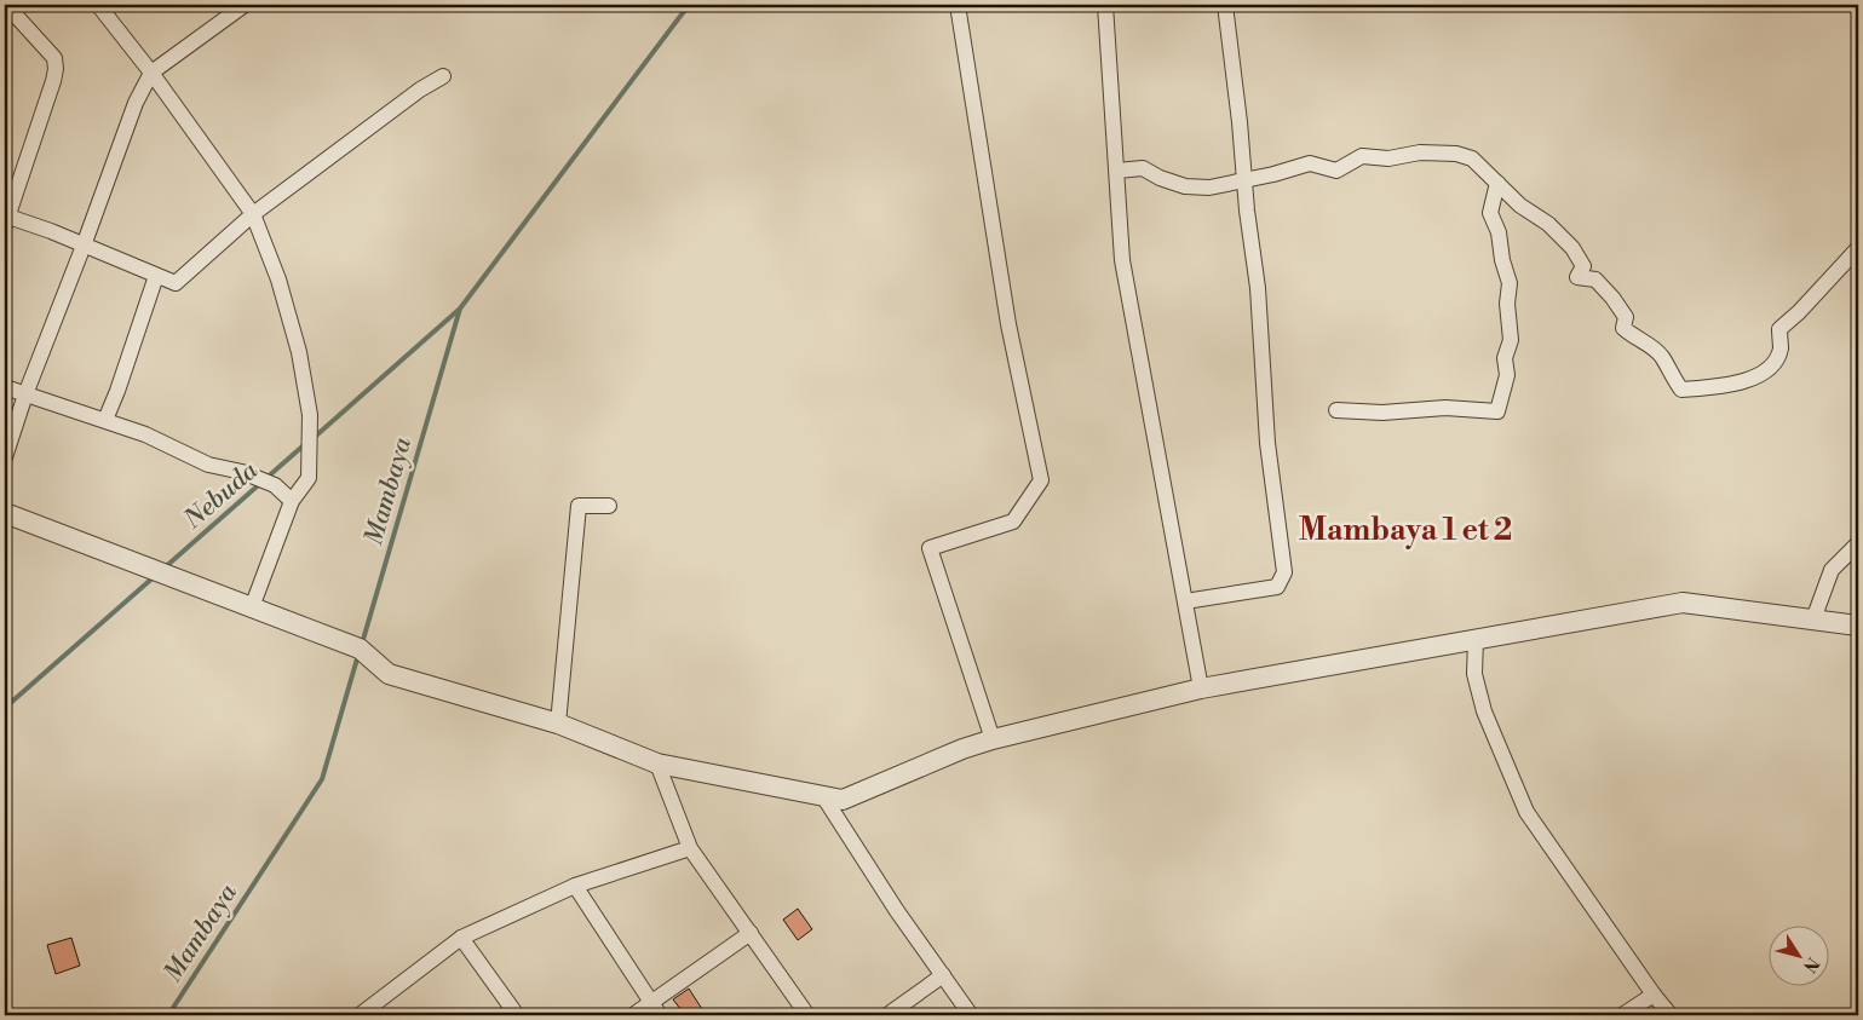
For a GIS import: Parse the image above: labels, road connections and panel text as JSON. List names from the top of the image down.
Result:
{
  "districts": ["Mambaya 1 et 2"],
  "water": ["Mambaya", "Nebuda"],
  "north": "bottom right"
}
